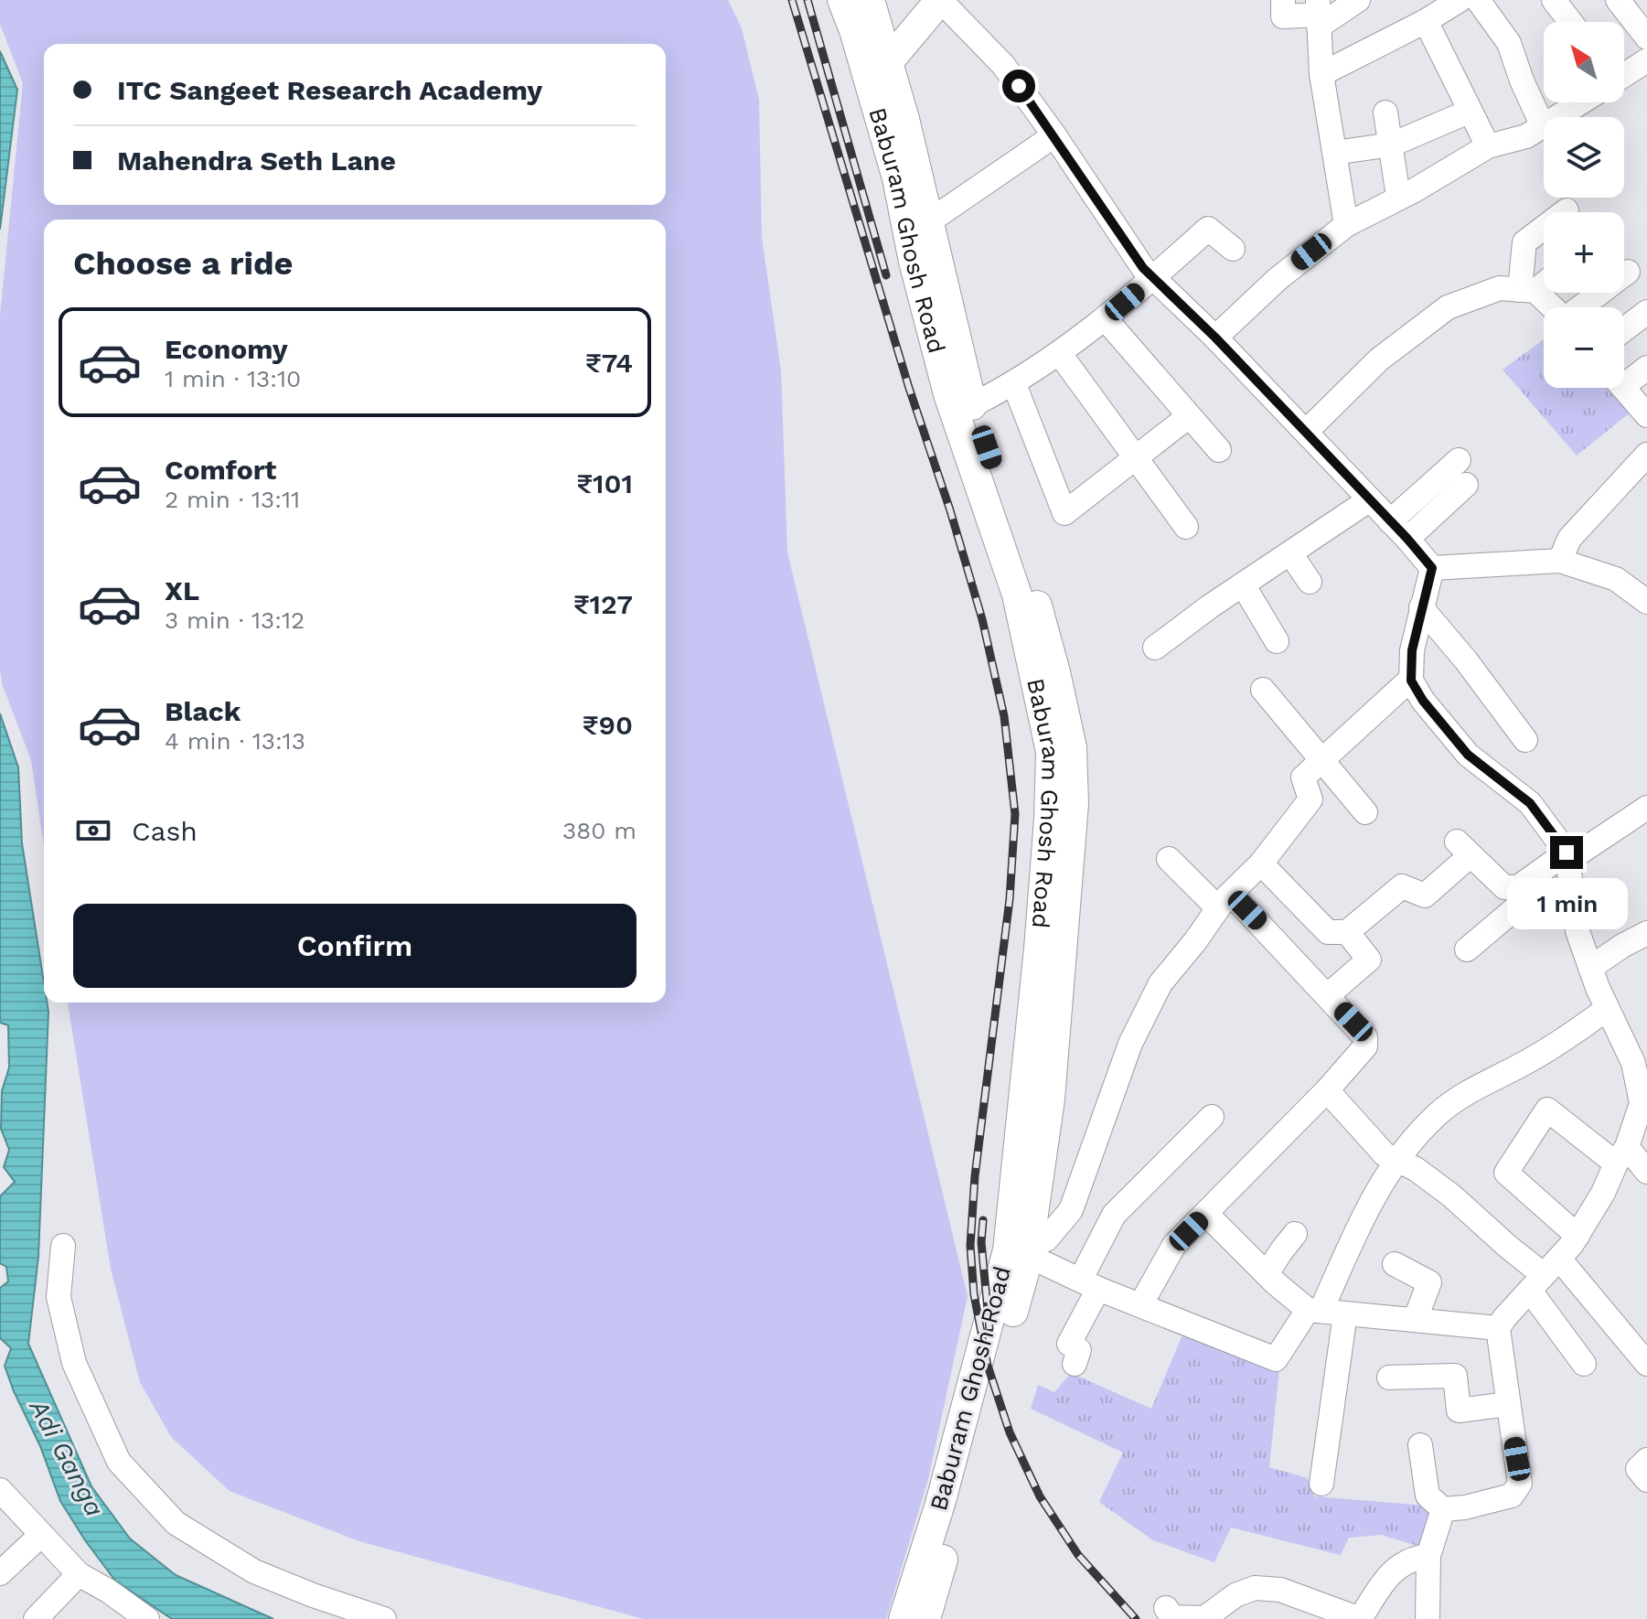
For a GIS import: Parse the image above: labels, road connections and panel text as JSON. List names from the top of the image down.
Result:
{
  "streets": {
    "main road": ["Baburam Ghosh Road"]
  },
  "water": ["Adi Ganga"],
  "north": "top left",
  "page": {
    "map_buttons": ["+", "−"],
    "banner": ["ITC Sangeet Research Academy", "Mahendra Seth Lane"],
    "heading": "Choose a ride",
    "list": [
      {
        "name": "Economy",
        "note": "1 min · 13:10",
        "value": "₹74"
      },
      {
        "name": "Comfort",
        "note": "2 min · 13:11",
        "value": "₹101"
      },
      {
        "name": "XL",
        "note": "3 min · 13:12",
        "value": "₹127"
      },
      {
        "name": "Black",
        "note": "4 min · 13:13",
        "value": "₹90"
      }
    ],
    "pay": ["Cash", "380 m"],
    "bubble": "1 min",
    "buttons": "Confirm"
  }
}
